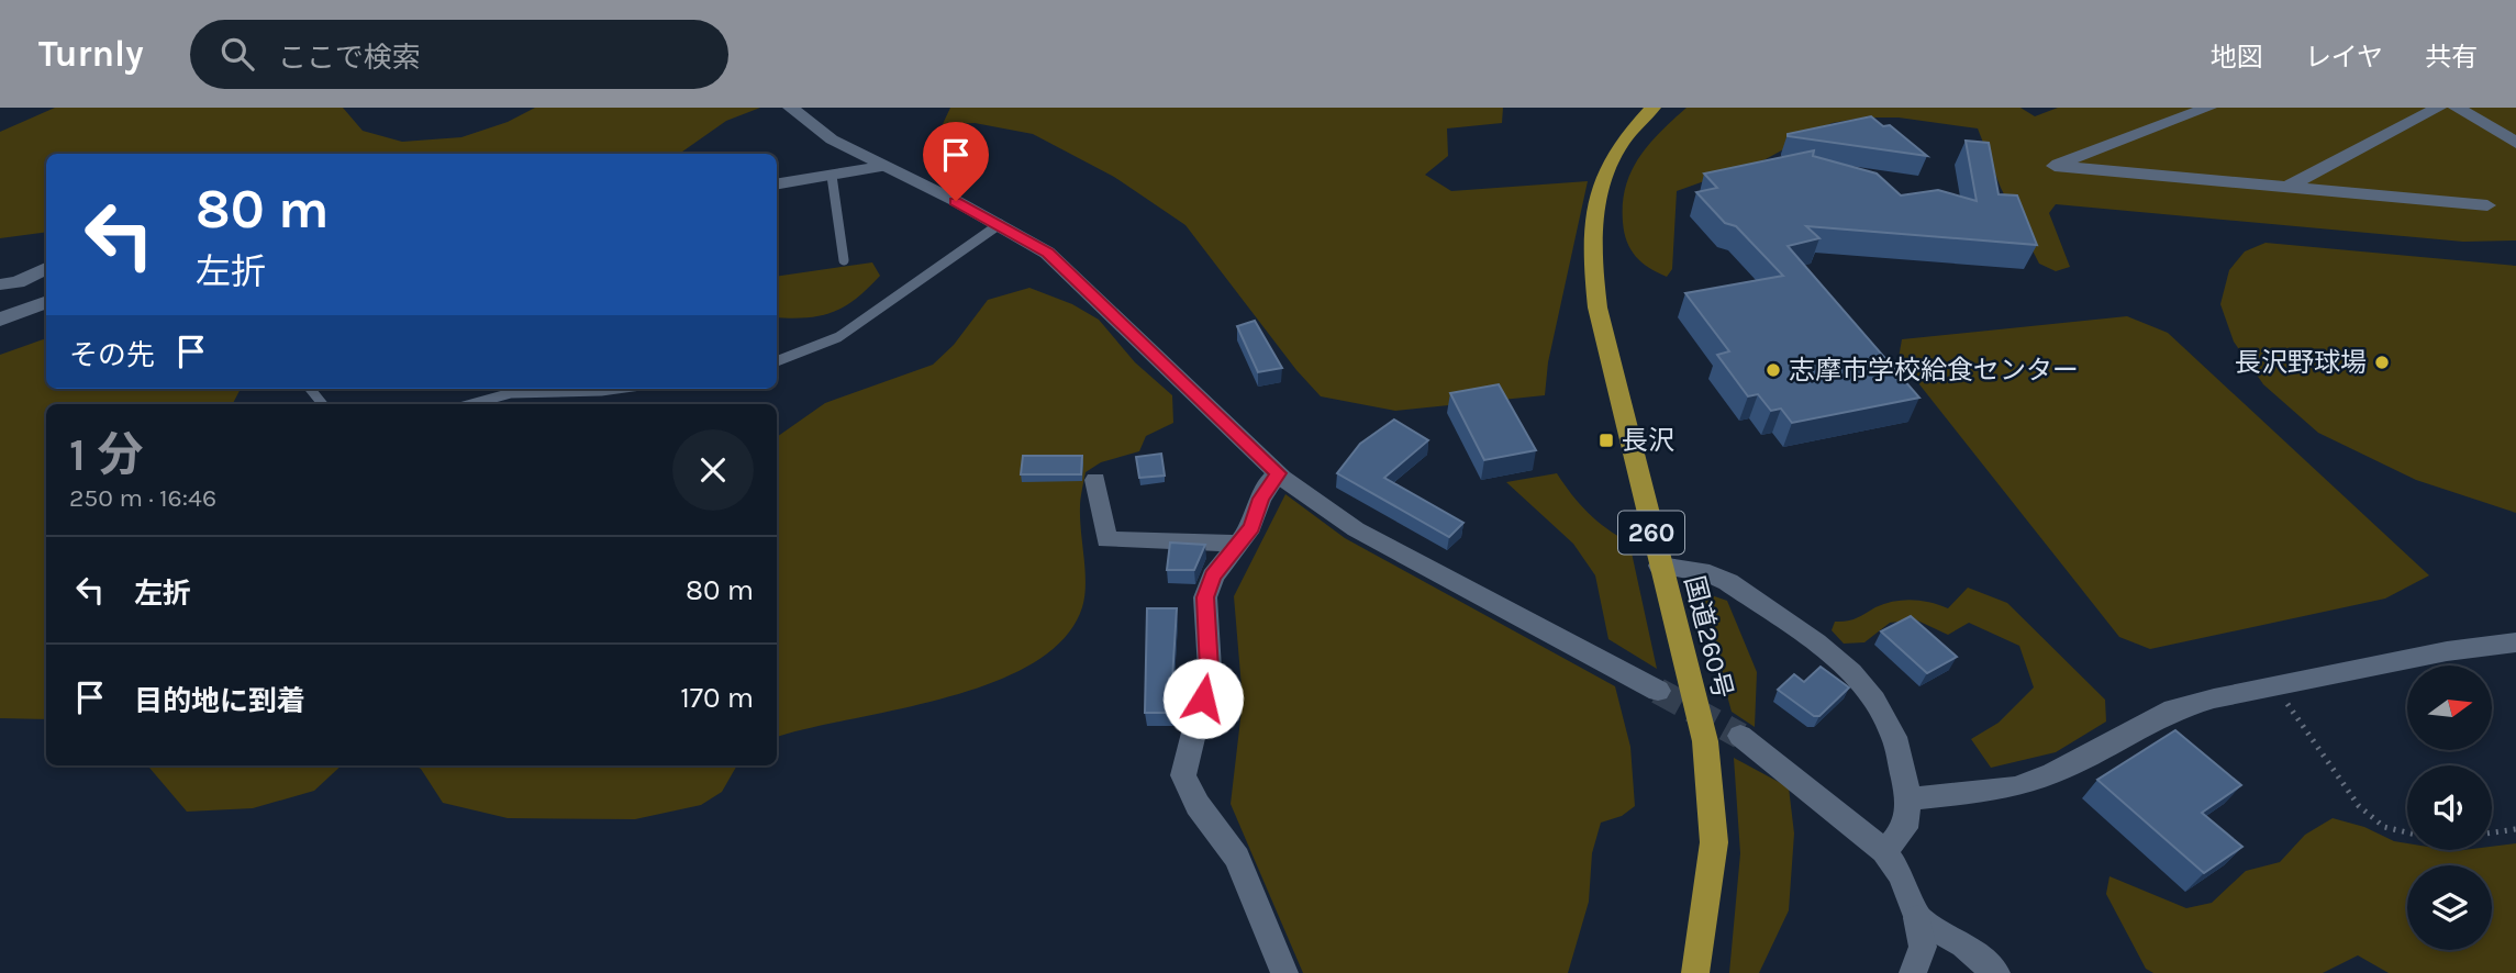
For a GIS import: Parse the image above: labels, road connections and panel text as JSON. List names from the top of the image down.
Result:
{
  "streets": {
    "highway": ["260", "国道260号"]
  },
  "places": {
    "other": ["長沢野球場", "志摩市学校給食センター"],
    "transit": ["長沢"]
  },
  "north": "right",
  "page": {
    "header": "Turnly",
    "search": "ここで検索",
    "nav": ["地図", "レイヤ", "共有"],
    "turn": ["80 m", "左折"],
    "then": "その先",
    "heading": ["1 分", "250 m · 16:46"],
    "list": [
      {
        "name": "左折",
        "value": "80 m"
      },
      {
        "name": "目的地に到着",
        "value": "170 m"
      }
    ]
  }
}
